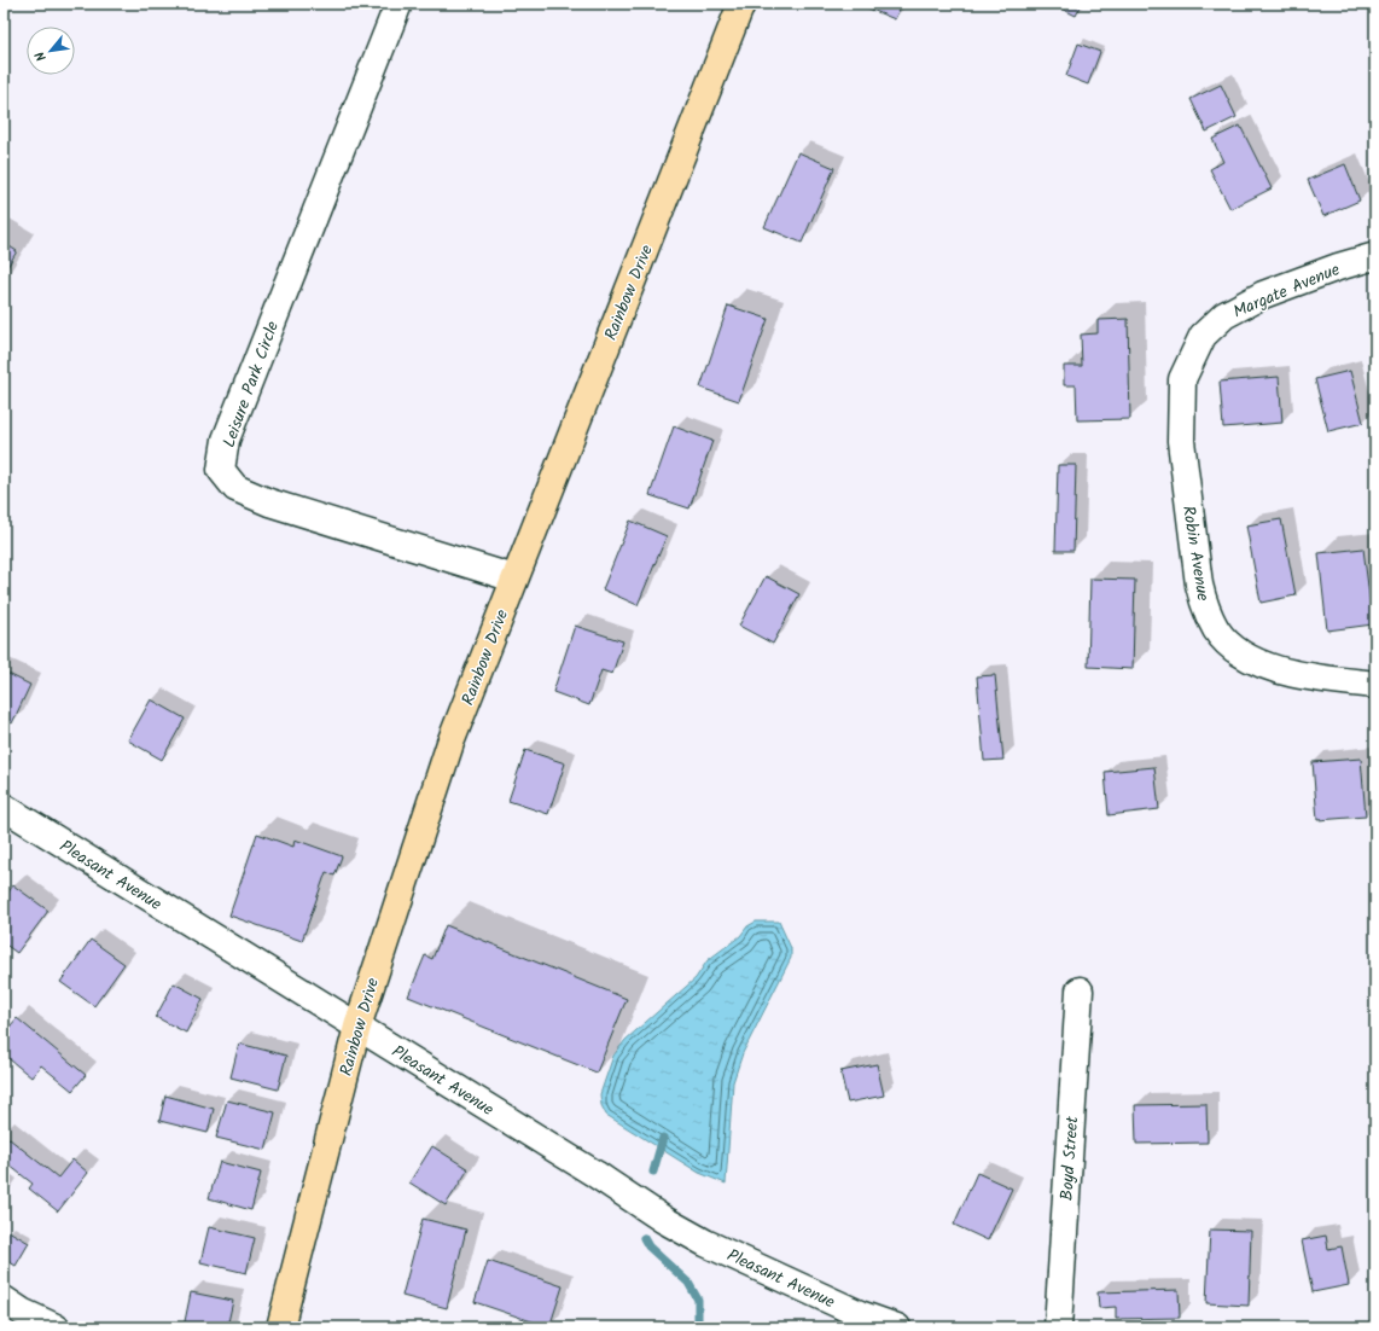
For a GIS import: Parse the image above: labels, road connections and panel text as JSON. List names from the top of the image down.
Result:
{
  "streets": {
    "main road": ["Rainbow Drive"],
    "street": [
      "Margate Avenue",
      "Leisure Park Circle",
      "Robin Avenue",
      "Pleasant Avenue",
      "Boyd Street"
    ]
  },
  "crossings": [
    ["Margate Avenue", "Robin Avenue"],
    ["Rainbow Drive", "Leisure Park Circle"],
    ["Rainbow Drive", "Pleasant Avenue"]
  ],
  "north": "bottom left"
}
